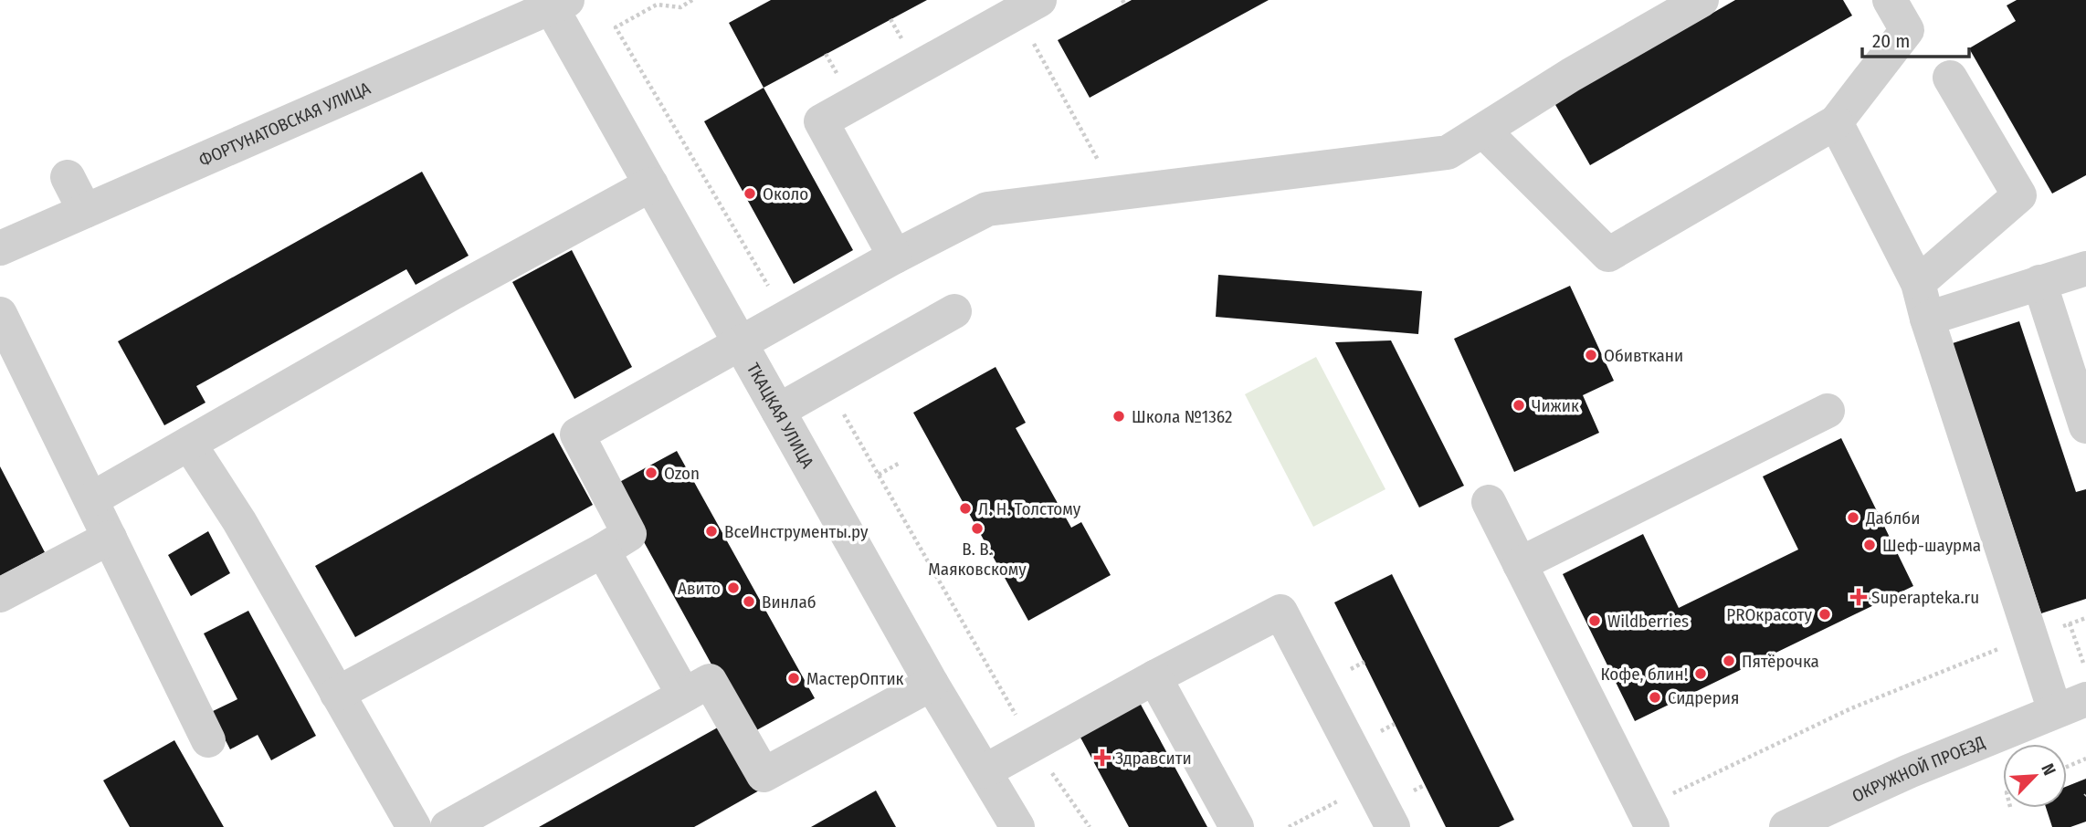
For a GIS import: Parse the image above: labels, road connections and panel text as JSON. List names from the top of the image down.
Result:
{
  "streets": {
    "street": ["ФОРТУНАТОВСКАЯ УЛИЦА", "ТКАЦКАЯ УЛИЦА", "ОКРУЖНОЙ ПРОЕЗД"]
  },
  "crossings": [
    ["ФОРТУНАТОВСКАЯ УЛИЦА", "ТКАЦКАЯ УЛИЦА"]
  ],
  "places": {
    "other": [
      "Около",
      "Обивткани",
      "Чижик",
      "Школа №1362",
      "Ozon",
      "Л. Н. Толстому",
      "Даблби",
      "В. В. Маяковскому",
      "ВсеИнструменты.ру",
      "Шеф-шаурма",
      "Авито",
      "Винлаб",
      "PROкрасоту",
      "Wildberries",
      "Пятёрочка",
      "Кофе, блин!",
      "МастерОптик",
      "Сидрерия"
    ],
    "health": ["Superapteka.ru", "Здравсити"]
  },
  "scale_bar": "20 m",
  "north": "top right"
}
